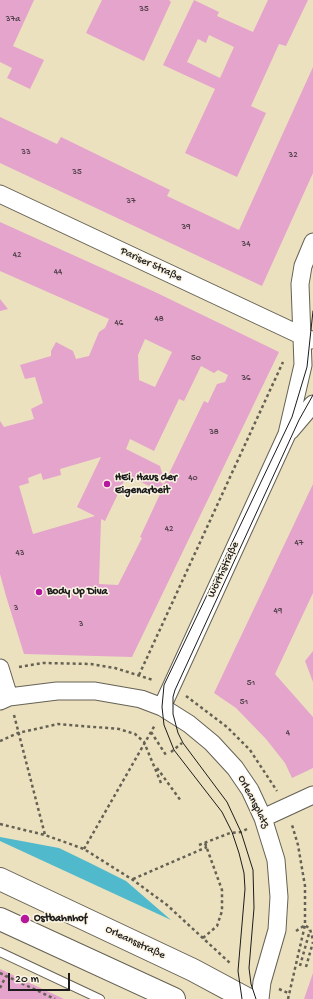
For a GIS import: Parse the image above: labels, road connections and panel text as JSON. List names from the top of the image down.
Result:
{
  "streets": {
    "main road": ["Orleansstraße"],
    "street": ["Pariser Straße", "Wörthstraße", "Orleansplatz"]
  },
  "crossings": [
    ["Pariser Straße", "Wörthstraße"],
    ["Wörthstraße", "Orleansplatz"]
  ],
  "places": ["HEi, Haus der Eigenarbeit", "Body Up Diva", "Ostbahnhof"],
  "house_numbers": [
    "35",
    "37a",
    "33",
    "32",
    "35",
    "37",
    "39",
    "34",
    "42",
    "44",
    "48",
    "46",
    "50",
    "36",
    "38",
    "40",
    "42",
    "47",
    "43",
    "3",
    "49",
    "3",
    "51",
    "51",
    "4"
  ],
  "scale_bar": "20 m"
}
